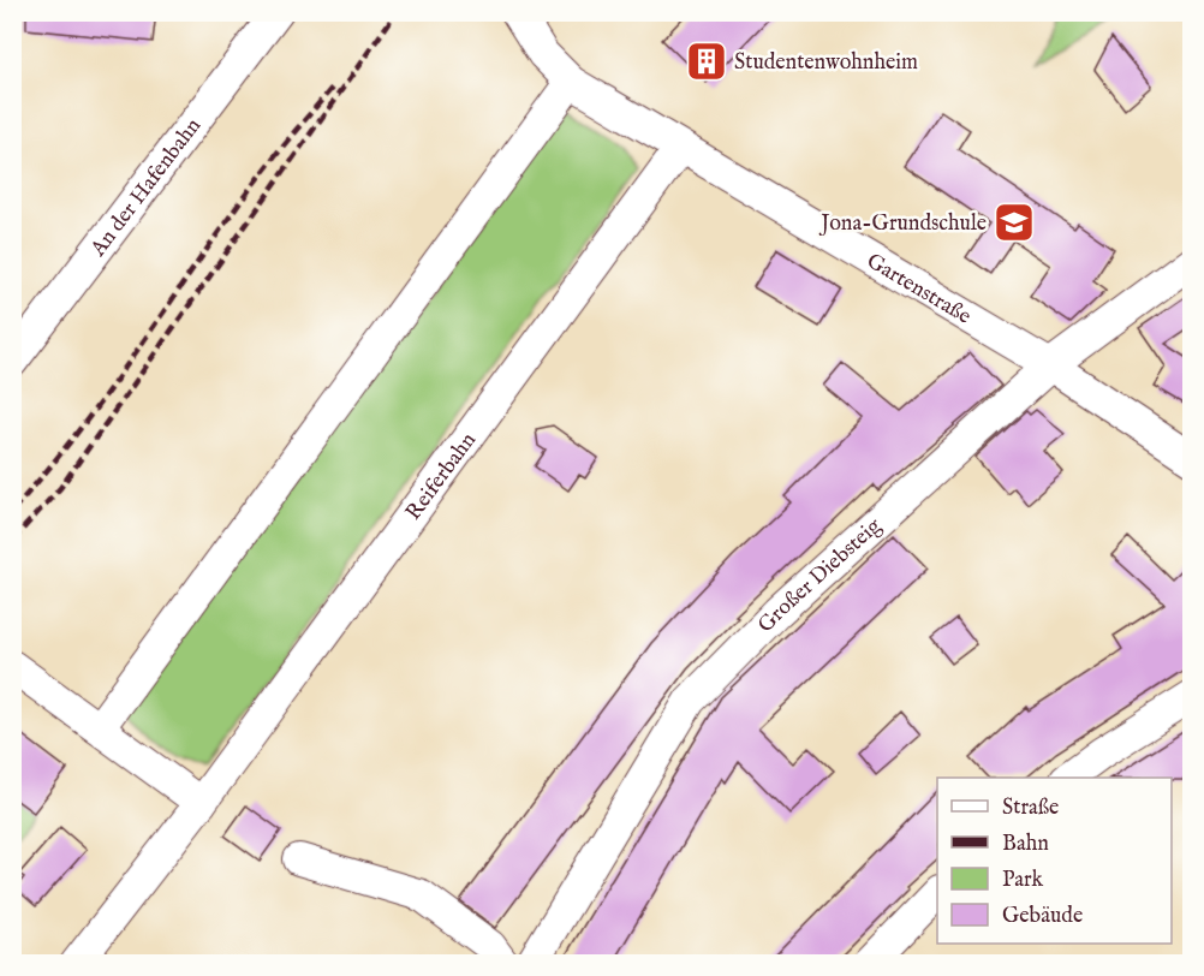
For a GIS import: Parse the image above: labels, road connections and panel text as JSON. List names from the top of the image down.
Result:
{
  "streets": {
    "street": [
      "An der Hafenbahn",
      "Gartenstraße",
      "Reiferbahn",
      "Großer Diebsteig"
    ]
  },
  "crossings": [
    ["Gartenstraße", "Reiferbahn"],
    ["Gartenstraße", "Großer Diebsteig"]
  ],
  "places": {
    "building": ["Studentenwohnheim"],
    "school or university": ["Jona-Grundschule"]
  },
  "legend": [
    "Straße",
    "Bahn",
    "Park",
    "Gebäude"
  ]
}
